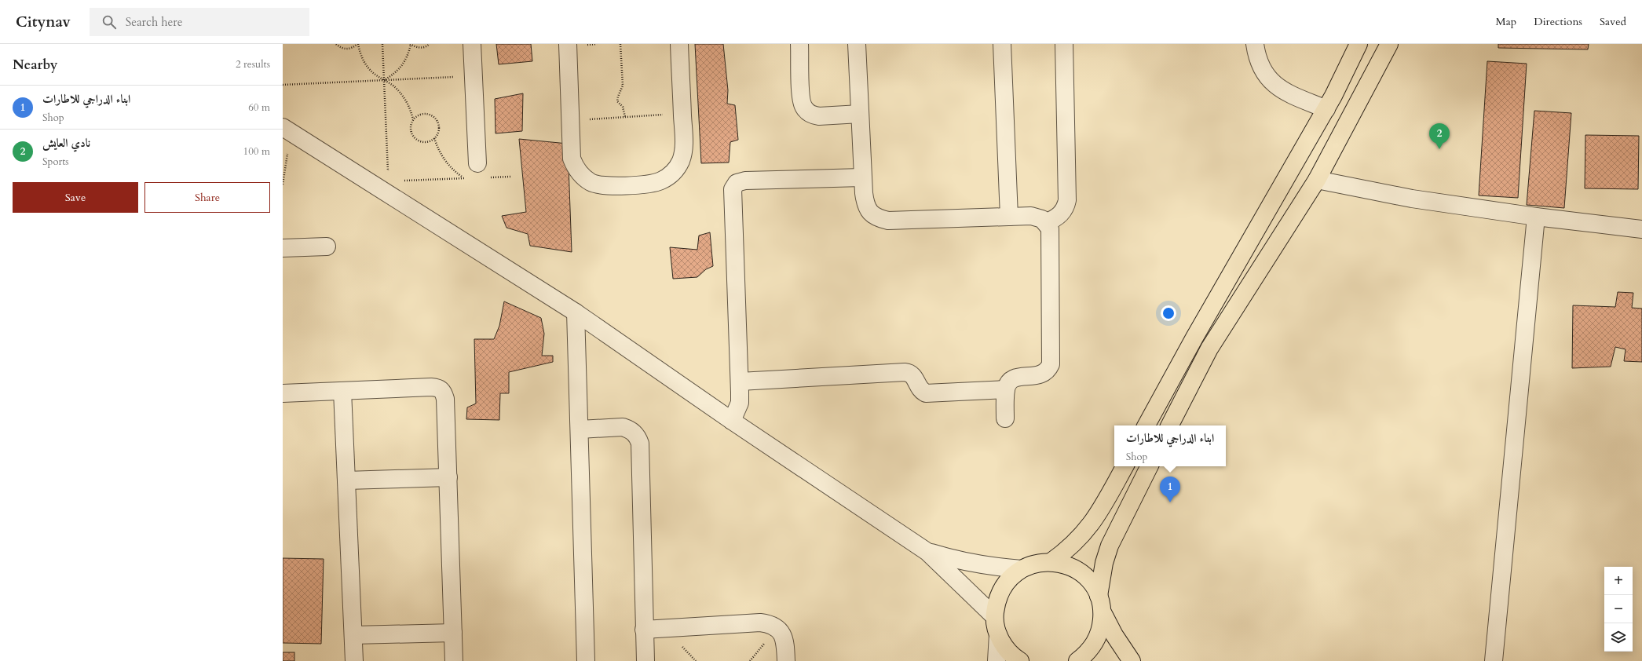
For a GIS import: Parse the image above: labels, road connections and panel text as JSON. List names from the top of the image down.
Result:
{
  "page": {
    "header": "Citynav",
    "search": "Search here",
    "nav": ["Map", "Directions", "Saved"],
    "heading": ["Nearby", "2 results"],
    "list": [
      {
        "mark": "1",
        "name": "ابناء الدراجي للاطارات",
        "note": "Shop",
        "value": "60 m"
      },
      {
        "mark": "2",
        "name": "نادي العايش",
        "note": "Sports",
        "value": "100 m"
      }
    ],
    "pins": ["2", "1"],
    "buttons": ["Save", "Share"],
    "popup": ["ابناء الدراجي للاطارات", "Shop"],
    "map_buttons": ["+", "−"]
  }
}
